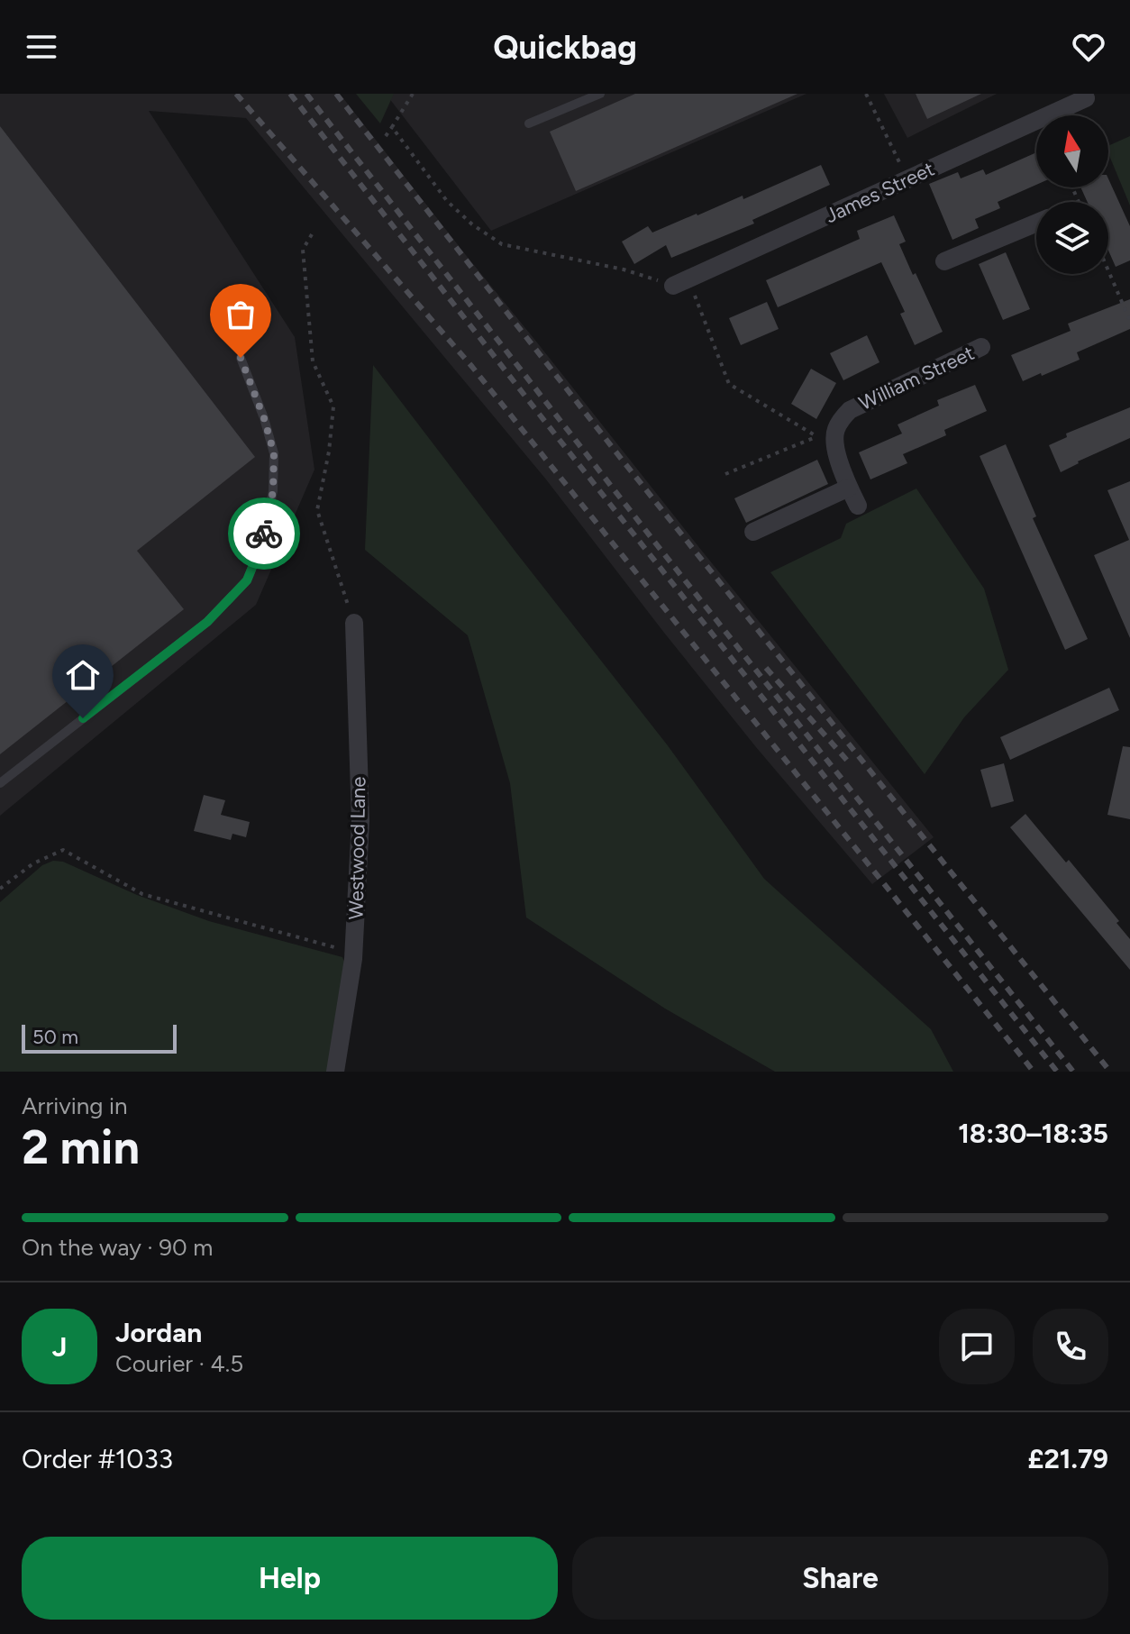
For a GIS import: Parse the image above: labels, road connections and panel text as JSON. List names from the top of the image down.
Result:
{
  "streets": {
    "street": ["James Street", "William Street", "Westwood Lane"]
  },
  "scale_bar": "50 m",
  "north": "top",
  "page": {
    "header": "Quickbag",
    "scale": "50 m",
    "heading": ["2 min", "Arriving in", "18:30–18:35"],
    "panel": [
      "Jordan",
      "Courier · 4.5",
      "Order #1033",
      "£21.79"
    ],
    "bar": "On the way · 90 m",
    "round": "J",
    "buttons": ["Help", "Share"]
  }
}
